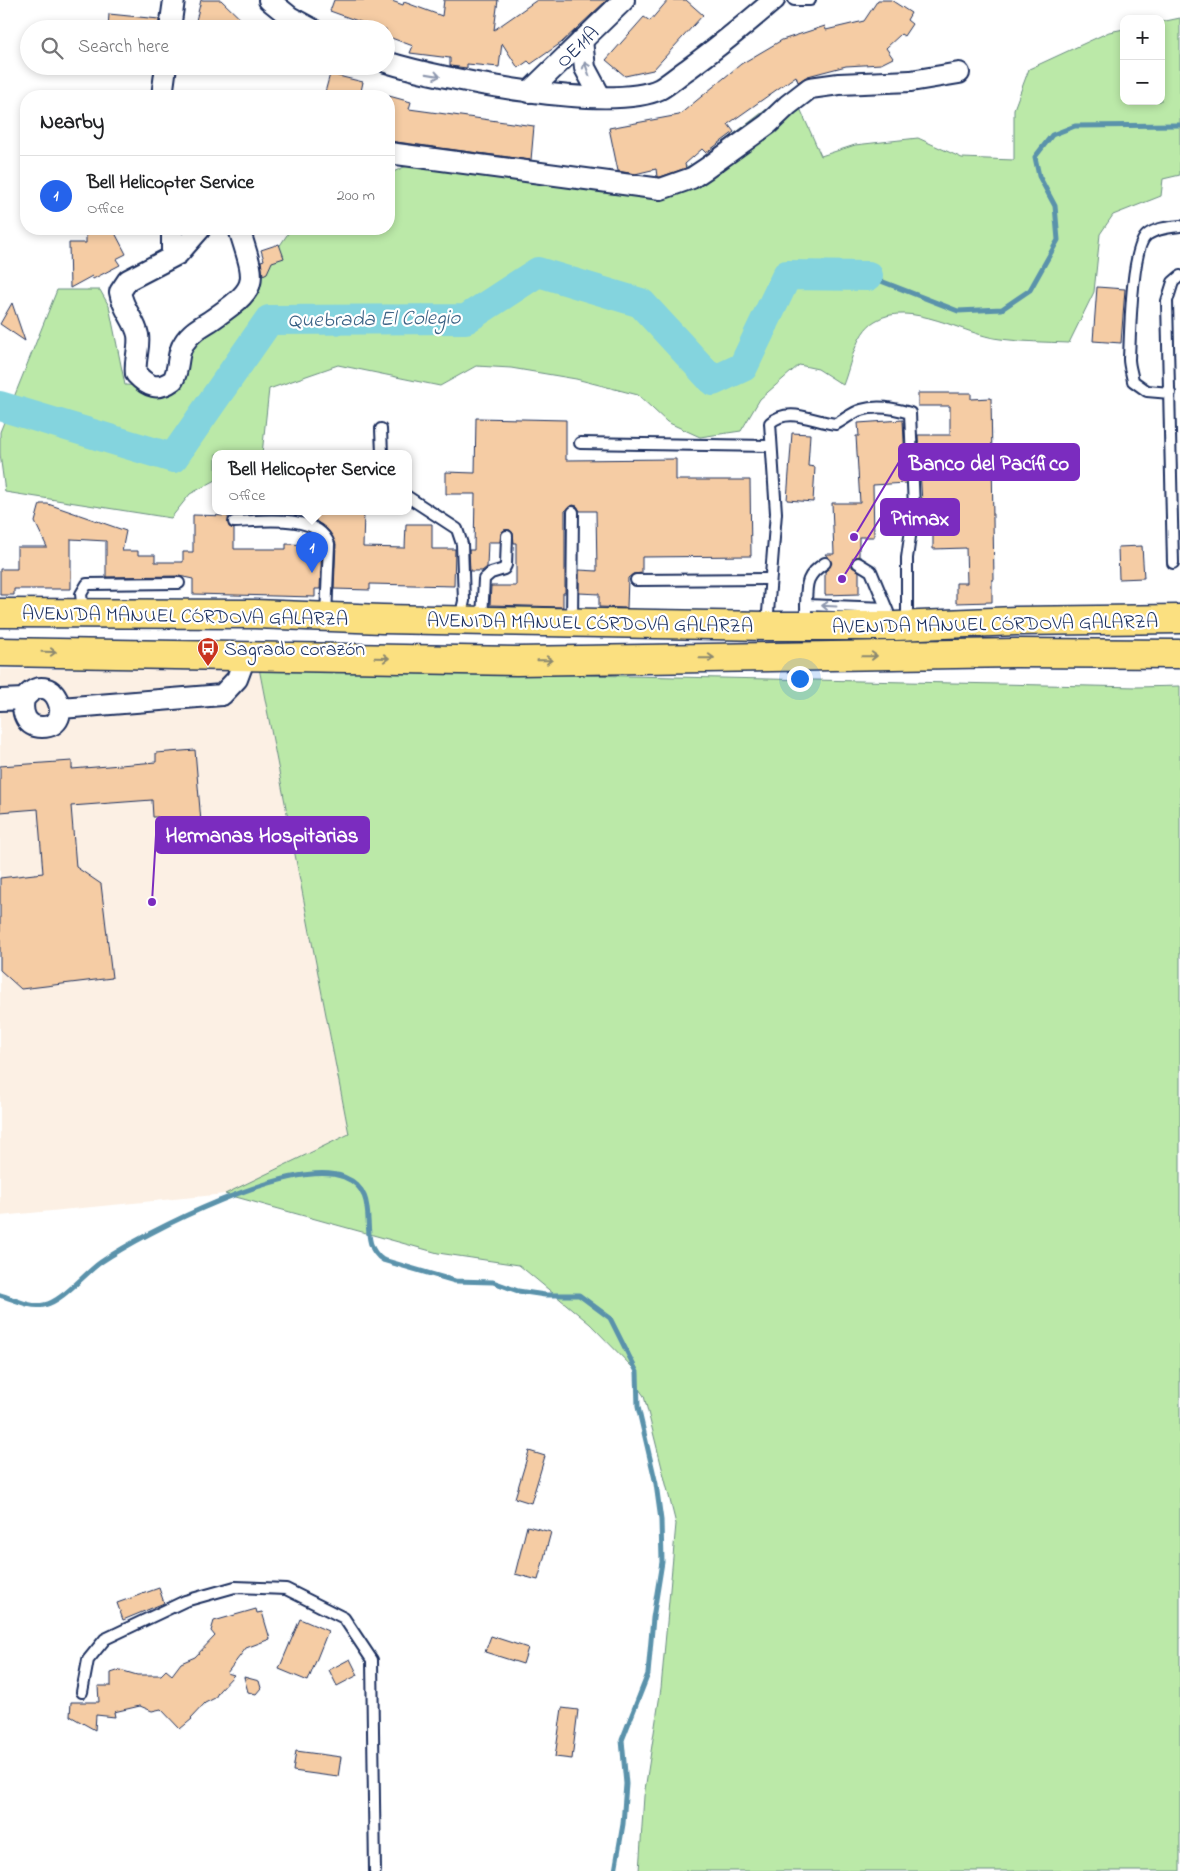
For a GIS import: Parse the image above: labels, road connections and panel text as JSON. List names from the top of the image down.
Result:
{
  "streets": {
    "main road": ["AVENIDA MANUEL CÓRDOVA GALARZA"],
    "street": ["OE11A"]
  },
  "water": ["Quebrada El Colegio"],
  "places": {
    "other": ["Banco del Pacífico", "Primax", "Hermanas Hospitarias"],
    "bus stop": ["Sagrado corazón"]
  },
  "page": {
    "map_buttons": ["+", "−"],
    "search": "Search here",
    "heading": "Nearby",
    "list": [
      {
        "mark": "1",
        "name": "Bell Helicopter Service",
        "note": "Office",
        "value": "200 m"
      }
    ],
    "popup": ["Bell Helicopter Service", "Office"],
    "pins": "1"
  }
}
